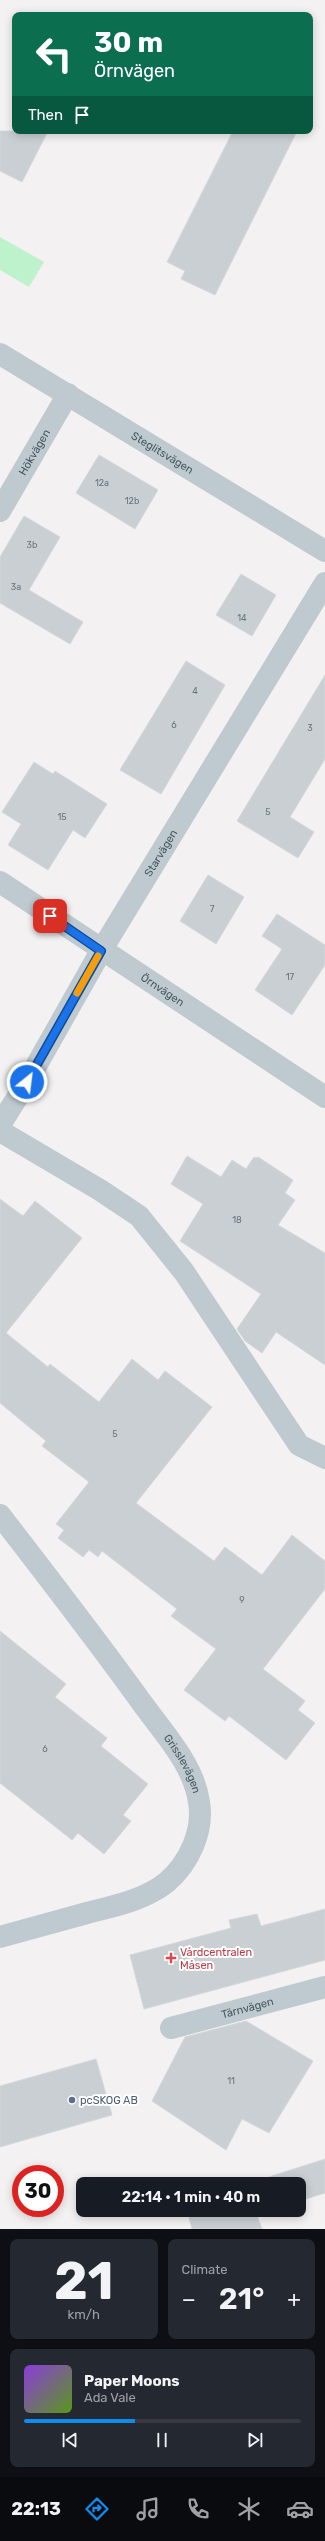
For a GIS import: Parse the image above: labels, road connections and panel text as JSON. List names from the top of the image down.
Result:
{
  "streets": {
    "street": [
      "Hökvägen",
      "Steglitsvägen",
      "Starvägen",
      "Örnvägen",
      "Grisslevägen",
      "Tärnvägen"
    ]
  },
  "crossings": [
    ["Hökvägen", "Steglitsvägen"],
    ["Starvägen", "Örnvägen"]
  ],
  "places": {
    "health": ["Vårdcentralen Måsen"],
    "other": ["pcSKOG AB"]
  },
  "house_numbers": [
    "12a",
    "12b",
    "3b",
    "3a",
    "14",
    "4",
    "6",
    "3",
    "5",
    "15",
    "7",
    "17",
    "18",
    "5",
    "9",
    "6",
    "11"
  ],
  "page": {
    "turn": ["30 m", "Örnvägen"],
    "then": "Then",
    "limit": "30",
    "trip": "22:14 · 1 min · 40 m",
    "tile": [
      ["21", "km/h"],
      "Climate"
    ],
    "heat": ["−", "21°", "+"],
    "song": ["Paper Moons", "Ada Vale"],
    "tabs": "22:13"
  }
}
